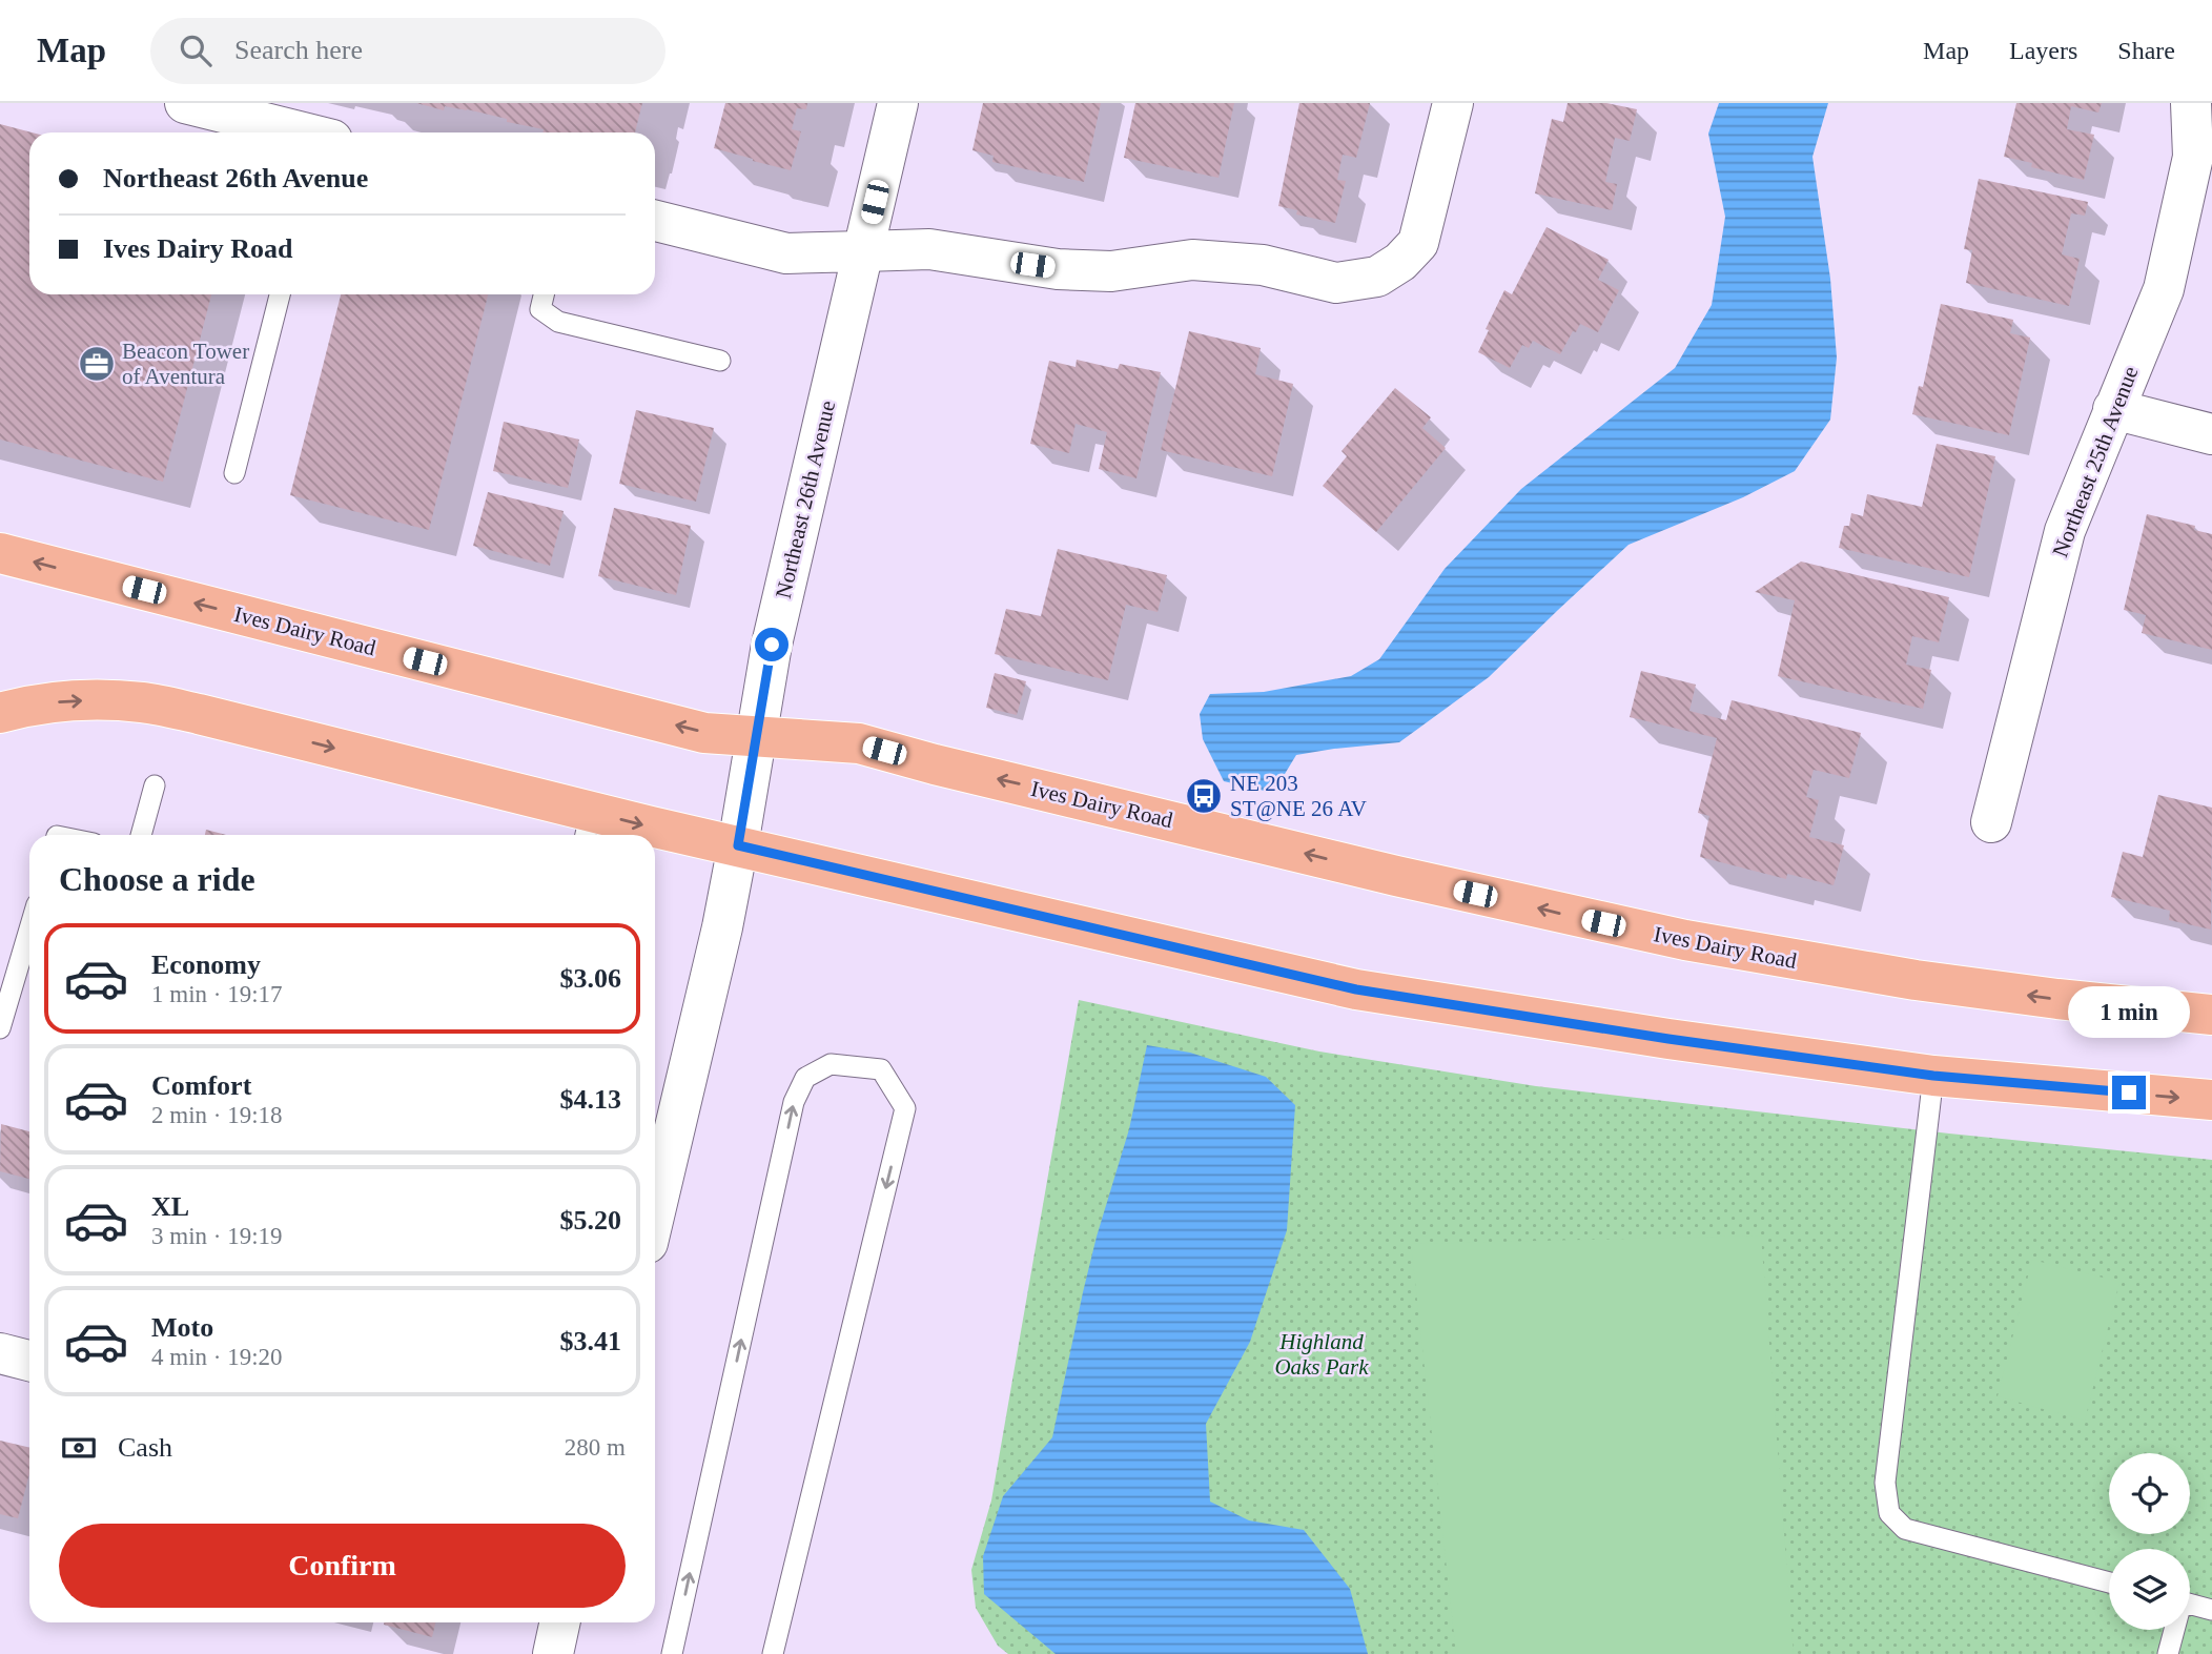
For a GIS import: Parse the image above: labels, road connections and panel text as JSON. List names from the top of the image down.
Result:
{
  "streets": {
    "main road": ["Ives Dairy Road"],
    "street": ["Northeast 25th Avenue", "Northeast 26th Avenue"]
  },
  "crossings": [
    ["Northeast 26th Avenue", "Ives Dairy Road"]
  ],
  "parks": ["Highland Oaks Park"],
  "places": {
    "office": ["Beacon Tower of Aventura"],
    "bus stop": ["NE 203 ST@NE 26 AV"]
  },
  "page": {
    "header": "Map",
    "search": "Search here",
    "nav": ["Map", "Layers", "Share"],
    "banner": ["Northeast 26th Avenue", "Ives Dairy Road"],
    "heading": "Choose a ride",
    "list": [
      {
        "name": "Economy",
        "note": "1 min · 19:17",
        "value": "$3.06"
      },
      {
        "name": "Comfort",
        "note": "2 min · 19:18",
        "value": "$4.13"
      },
      {
        "name": "XL",
        "note": "3 min · 19:19",
        "value": "$5.20"
      },
      {
        "name": "Moto",
        "note": "4 min · 19:20",
        "value": "$3.41"
      }
    ],
    "bubble": "1 min",
    "pay": ["Cash", "280 m"],
    "buttons": "Confirm"
  }
}
